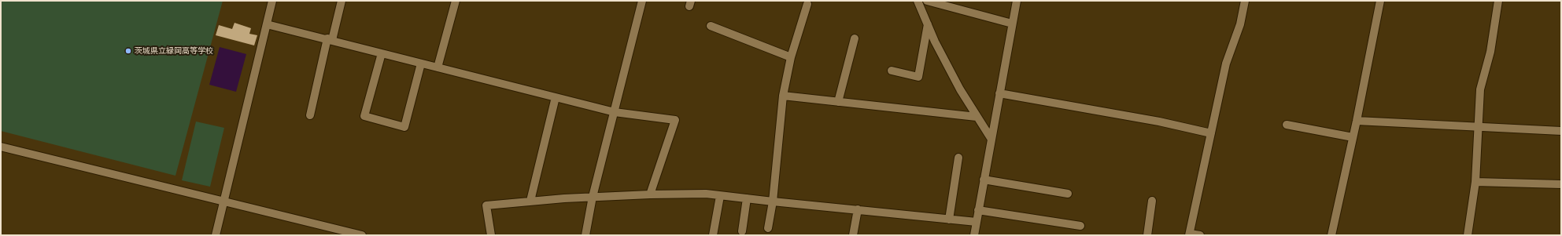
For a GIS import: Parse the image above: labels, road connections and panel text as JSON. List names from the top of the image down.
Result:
{
  "places": ["茨城県立緑岡高等学校"]
}
